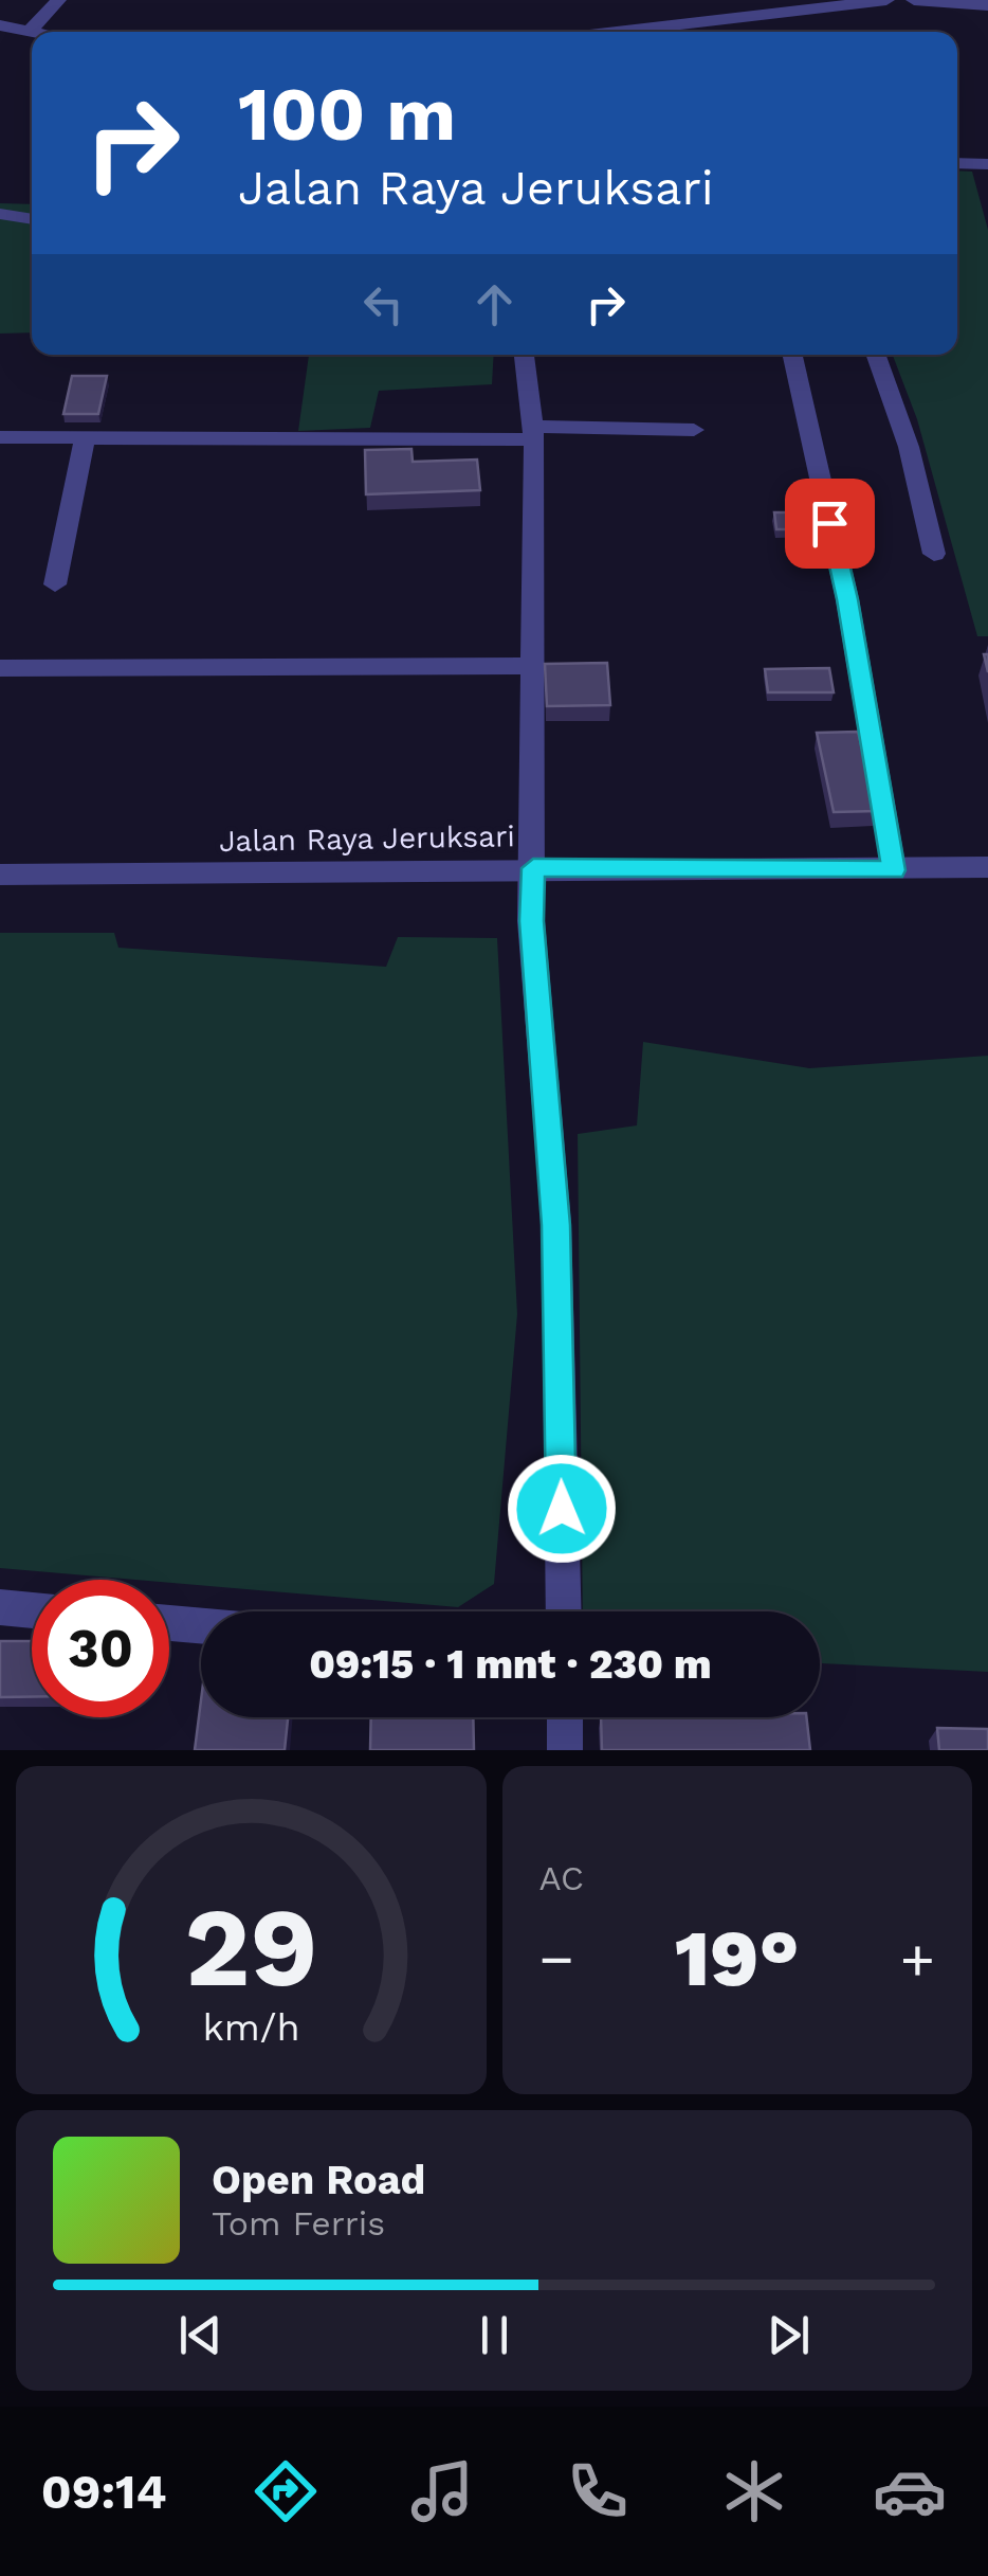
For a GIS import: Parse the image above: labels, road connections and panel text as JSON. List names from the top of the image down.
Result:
{
  "streets": {
    "street": ["Jalan Raya Jeruksari"]
  },
  "page": {
    "turn": ["100 m", "Jalan Raya Jeruksari"],
    "limit": "30",
    "trip": "09:15 · 1 mnt · 230 m",
    "tile": "AC",
    "heat": ["−", "19°", "+"],
    "song": ["Open Road", "Tom Ferris"],
    "tabs": "09:14",
    "gauge": ["29", "km/h"]
  }
}
